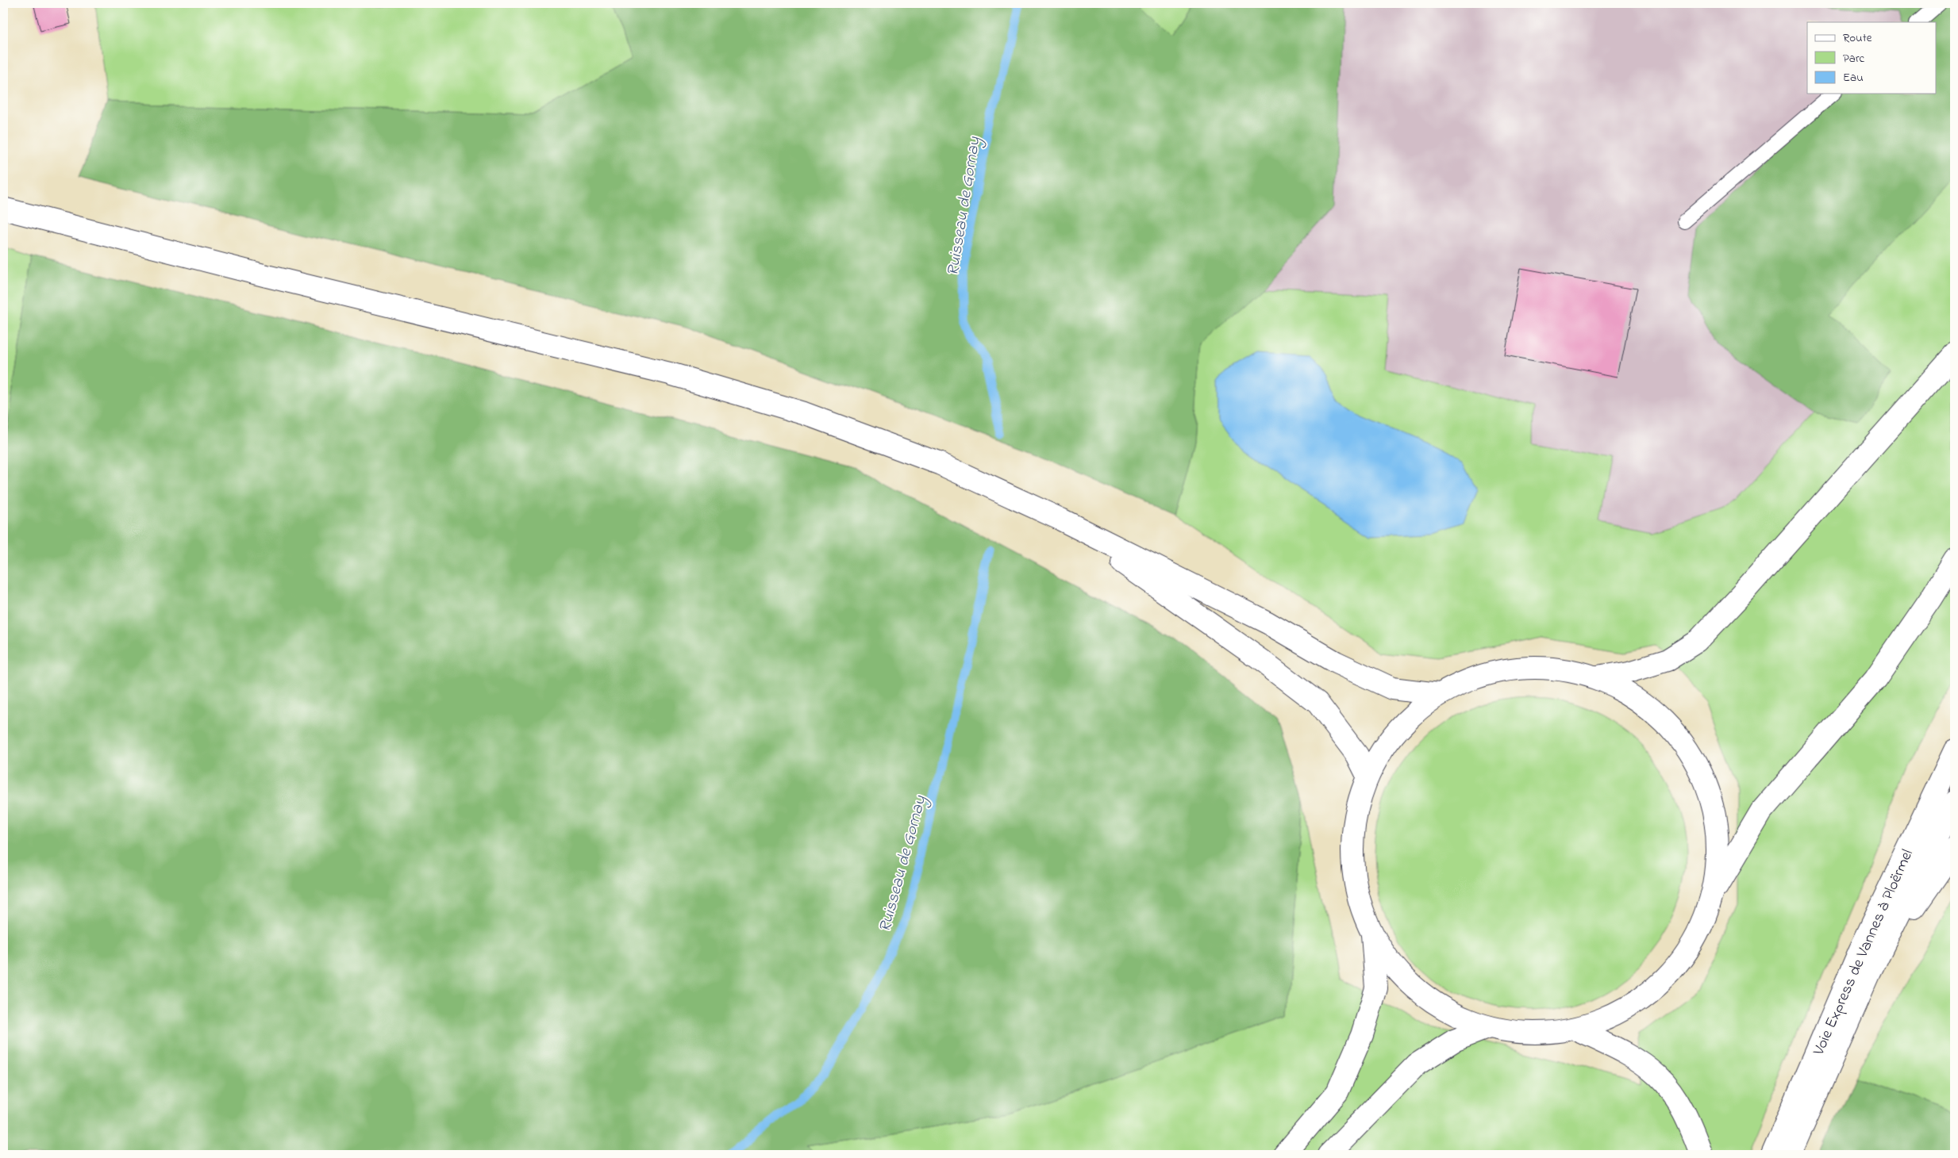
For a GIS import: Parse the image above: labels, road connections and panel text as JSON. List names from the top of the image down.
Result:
{
  "streets": {
    "main road": ["Voie Express de Vannes à Ploërmel"]
  },
  "water": ["Ruisseau de Gornay"],
  "legend": ["Route", "Parc", "Eau"]
}
